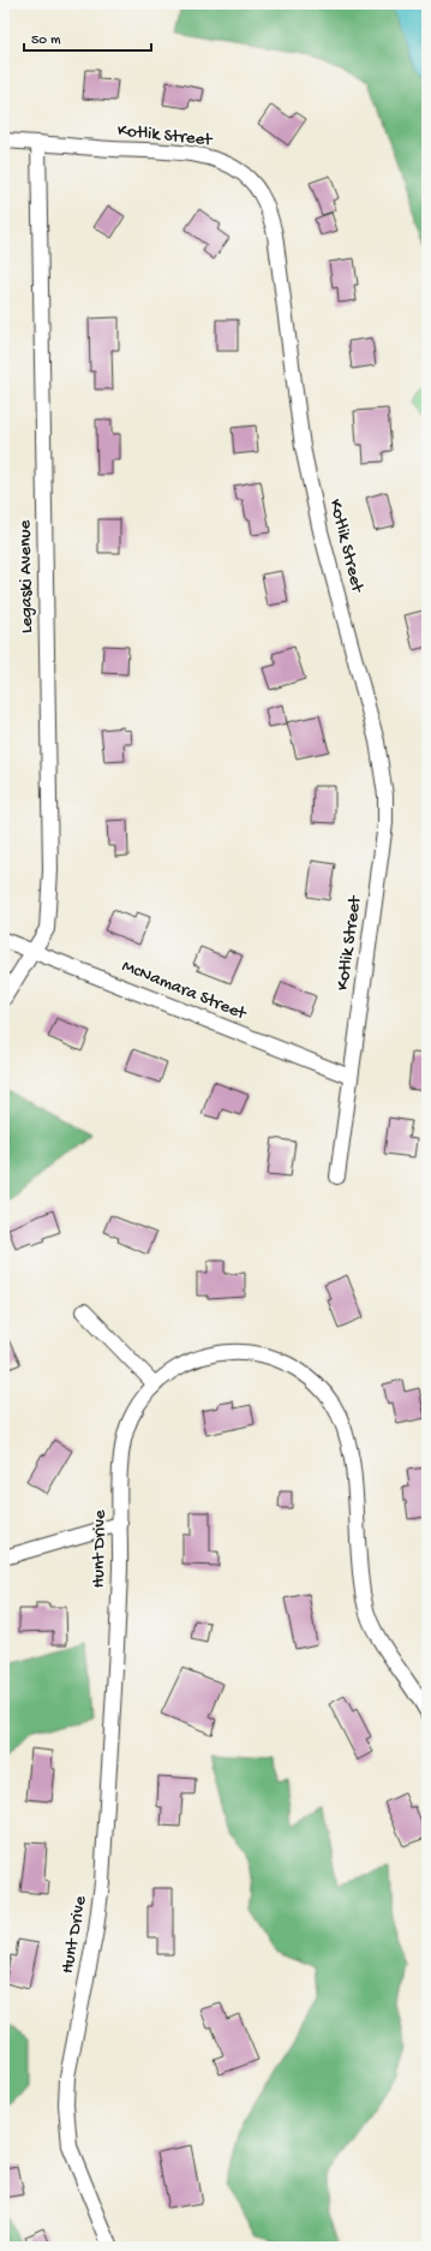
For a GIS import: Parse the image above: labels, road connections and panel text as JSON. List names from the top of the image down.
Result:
{
  "streets": {
    "street": [
      "Kotlik Street",
      "Legaski Avenue",
      "McNamara Street",
      "Hunt Drive"
    ]
  },
  "crossings": [
    ["Kotlik Street", "Legaski Avenue"],
    ["Kotlik Street", "McNamara Street"],
    ["Legaski Avenue", "McNamara Street"]
  ],
  "scale_bar": "50 m"
}
